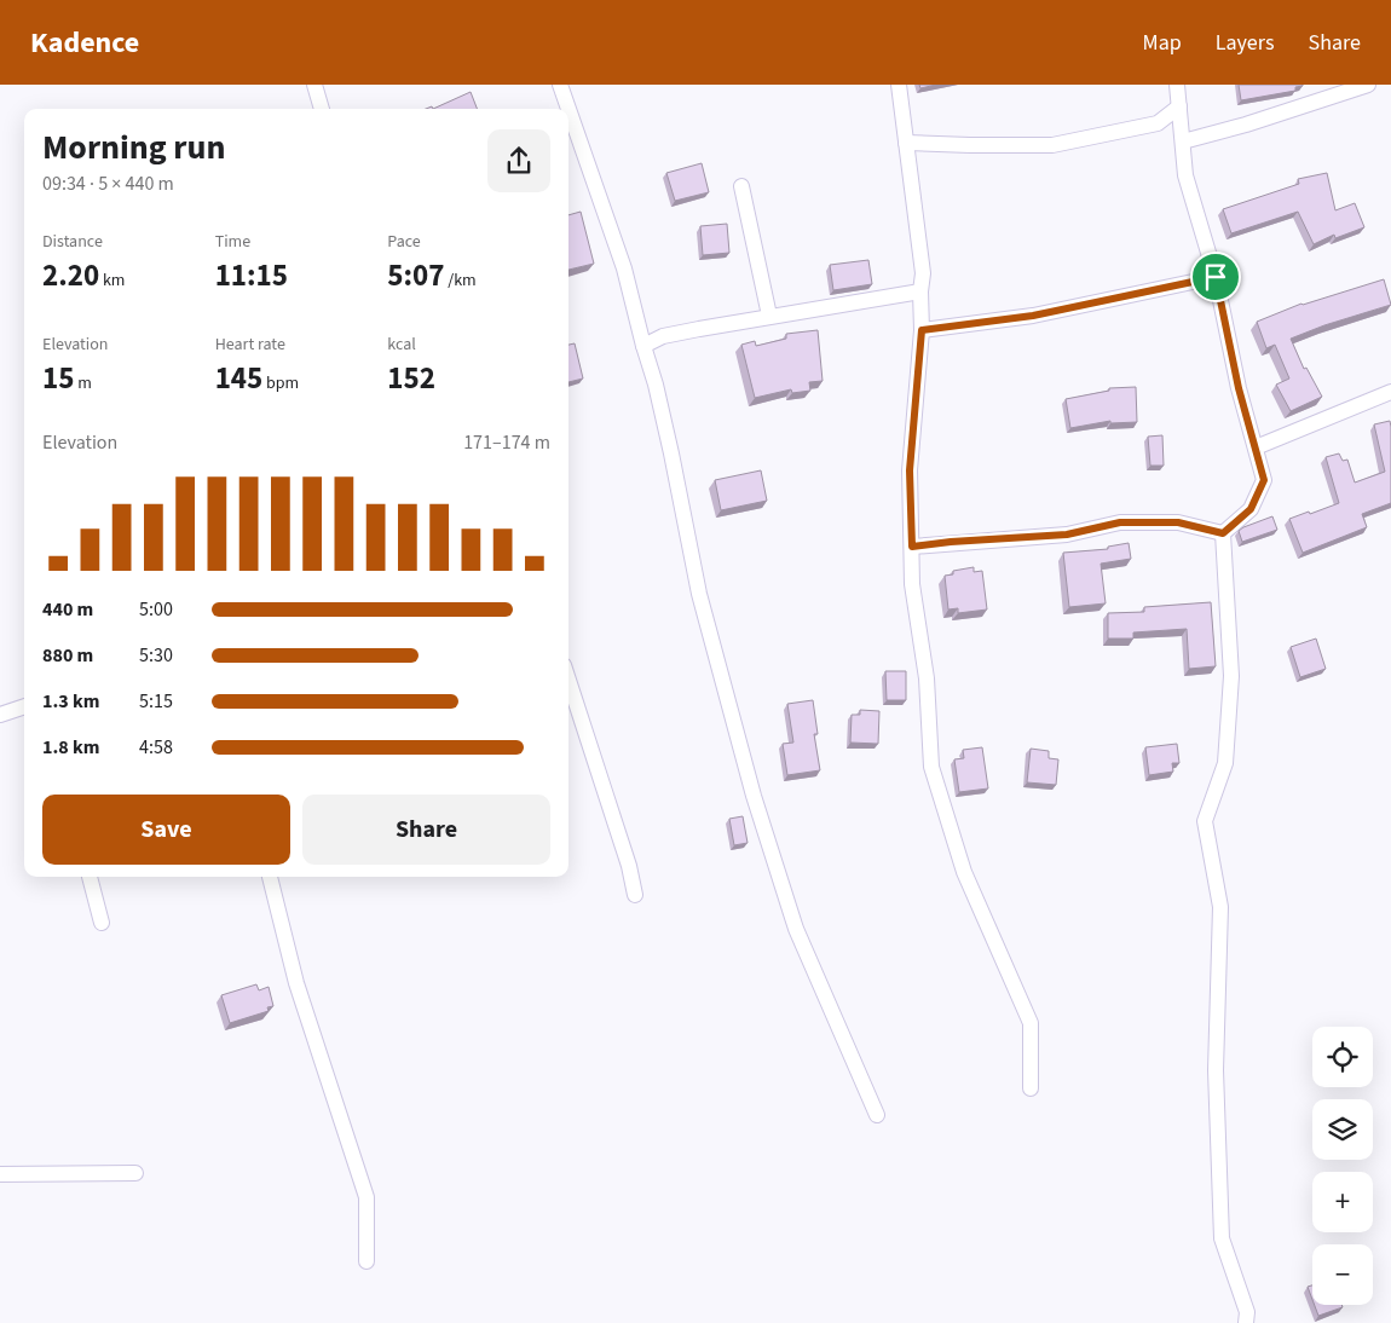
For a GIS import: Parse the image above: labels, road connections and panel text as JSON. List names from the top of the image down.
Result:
{
  "page": {
    "header": "Kadence",
    "nav": ["Map", "Layers", "Share"],
    "heading": ["Morning run", "09:34 · 5 × 440 m"],
    "stats": [
      ["Distance", "2.20 km"],
      ["Time", "11:15"],
      ["Pace", "5:07 /km"],
      ["Elevation", "15 m"],
      ["Heart rate", "145 bpm"],
      ["kcal", "152"]
    ],
    "chart": ["Elevation", "171–174 m"],
    "list": [
      {
        "name": "440 m",
        "note": "5:00"
      },
      {
        "name": "880 m",
        "note": "5:30"
      },
      {
        "name": "1.3 km",
        "note": "5:15"
      },
      {
        "name": "1.8 km",
        "note": "4:58"
      }
    ],
    "buttons": ["Save", "Share"],
    "map_buttons": ["+", "−"]
  }
}
